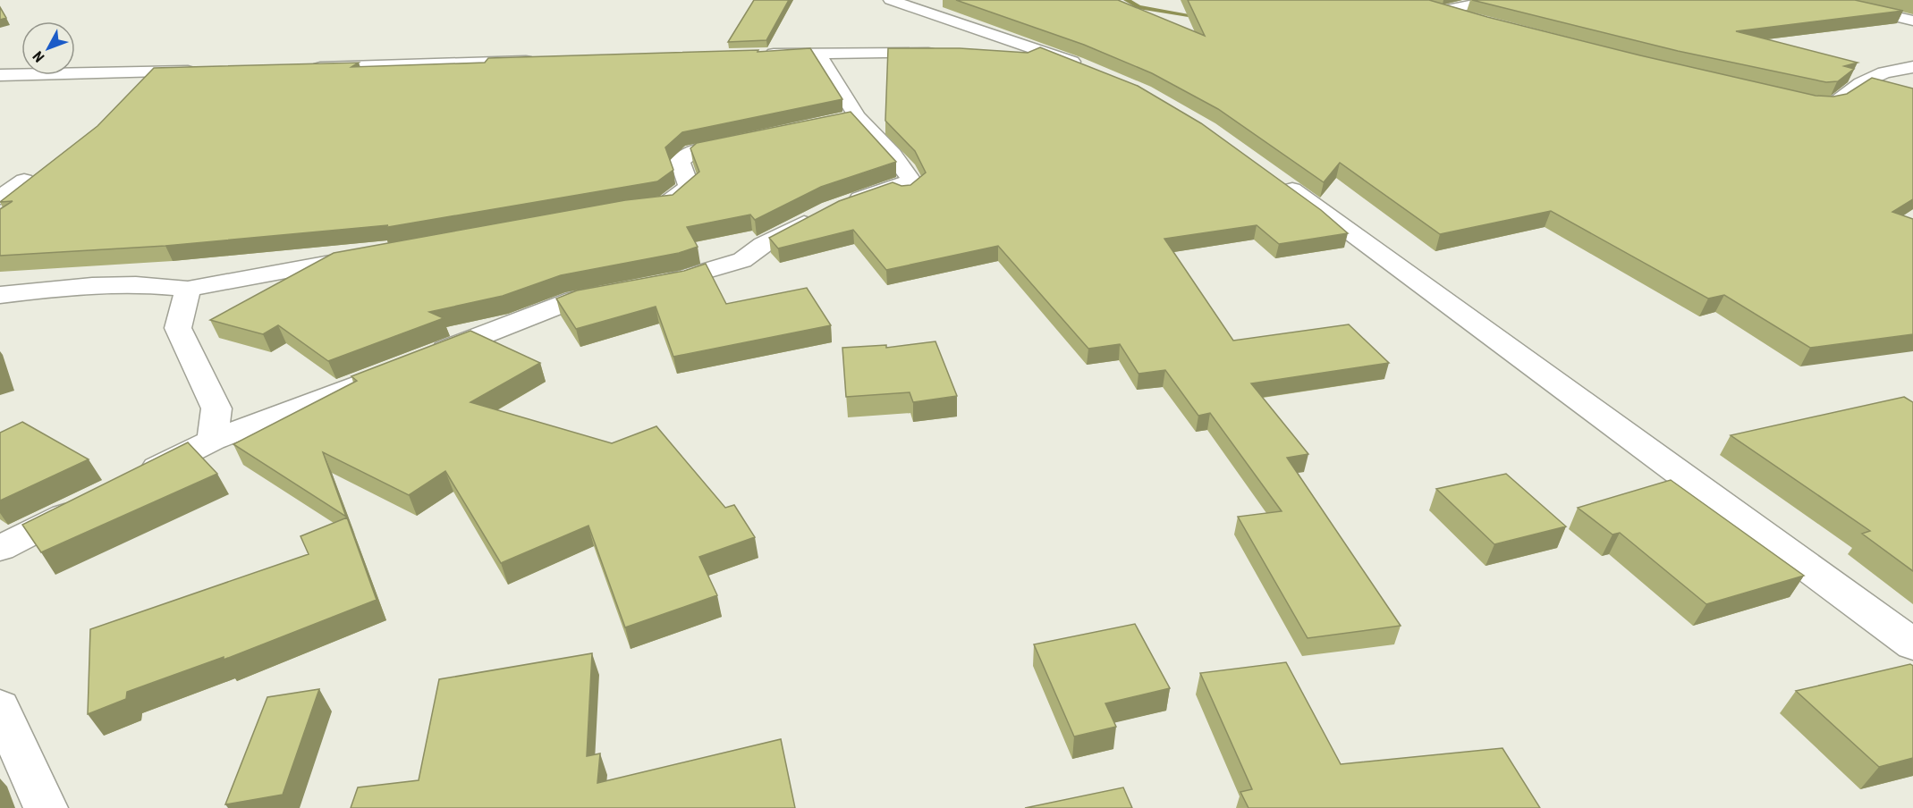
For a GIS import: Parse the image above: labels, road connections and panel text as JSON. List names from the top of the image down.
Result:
{
  "north": "bottom left"
}
